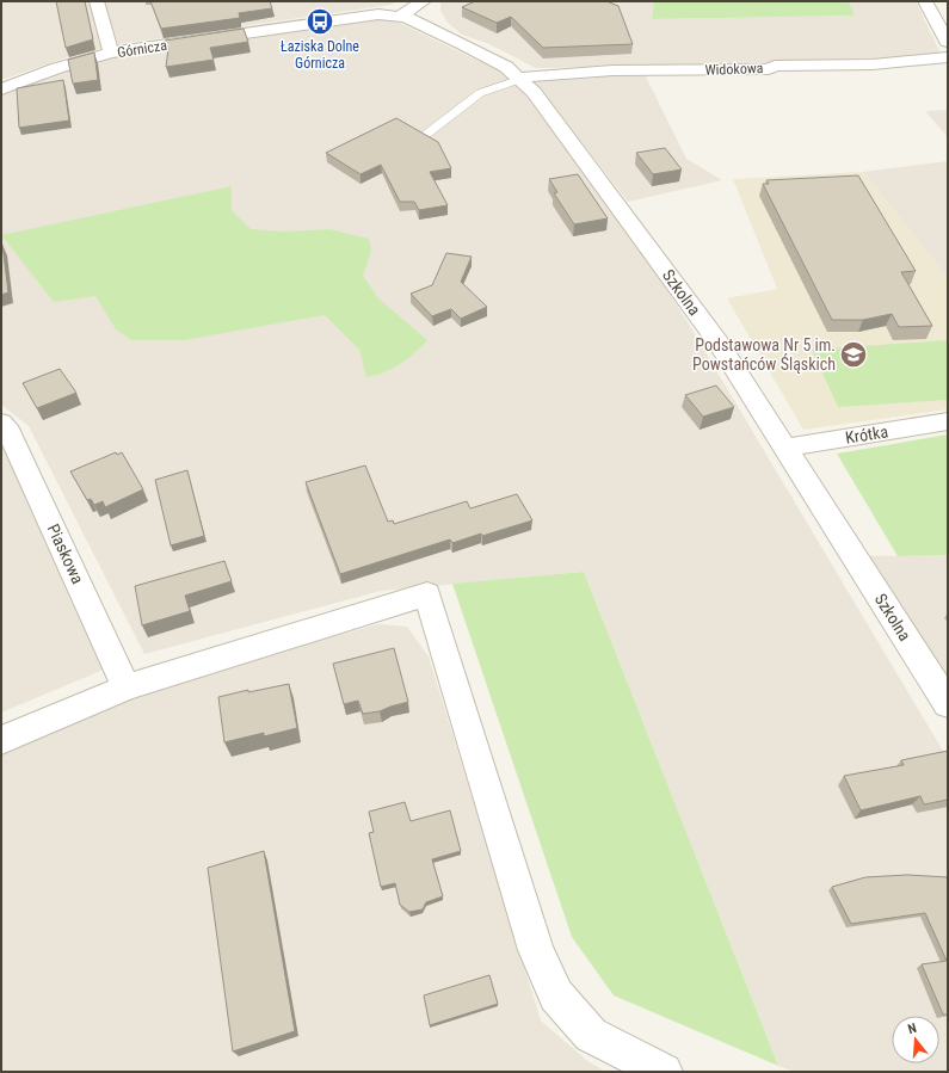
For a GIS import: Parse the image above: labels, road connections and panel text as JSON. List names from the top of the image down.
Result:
{
  "streets": {
    "street": [
      "Górnicza",
      "Widokowa",
      "Szkolna",
      "Krótka",
      "Piaskowa"
    ]
  },
  "crossings": [
    ["Górnicza", "Szkolna"],
    ["Widokowa", "Szkolna"],
    ["Szkolna", "Krótka"]
  ],
  "places": {
    "bus stop": ["Łaziska Dolne Górnicza"],
    "school or university": ["Podstawowa Nr 5 im. Powstańców Śląskich"]
  },
  "north": "top"
}
